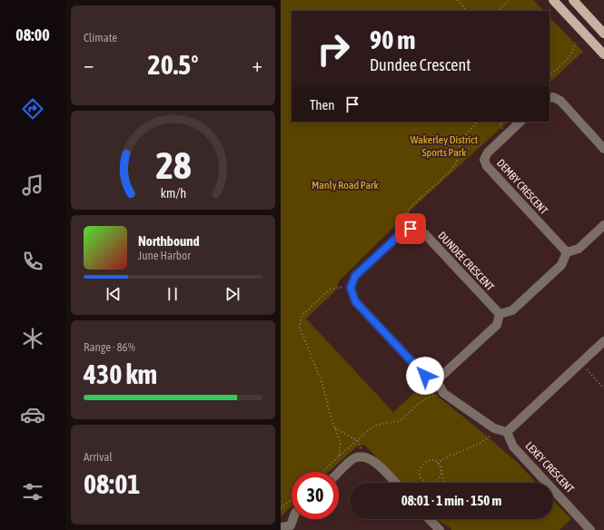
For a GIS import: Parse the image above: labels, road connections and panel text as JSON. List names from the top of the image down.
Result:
{
  "streets": {
    "street": ["DEMBY CRESCENT", "DUNDEE CRESCENT", "LEXEY CRESCENT"]
  },
  "parks": ["Wakerley District Sports Park", "Manly Road Park"],
  "page": {
    "tabs": "08:00",
    "tile": [
      "Climate",
      ["Range · 86%", "430 km"],
      ["Arrival", "08:01"]
    ],
    "turn": ["90 m", "Dundee Crescent"],
    "heat": ["−", "20.5°", "+"],
    "then": "Then",
    "song": ["Northbound", "June Harbor"],
    "limit": "30",
    "trip": "08:01 · 1 min · 150 m",
    "gauge": ["28", "km/h"]
  }
}
